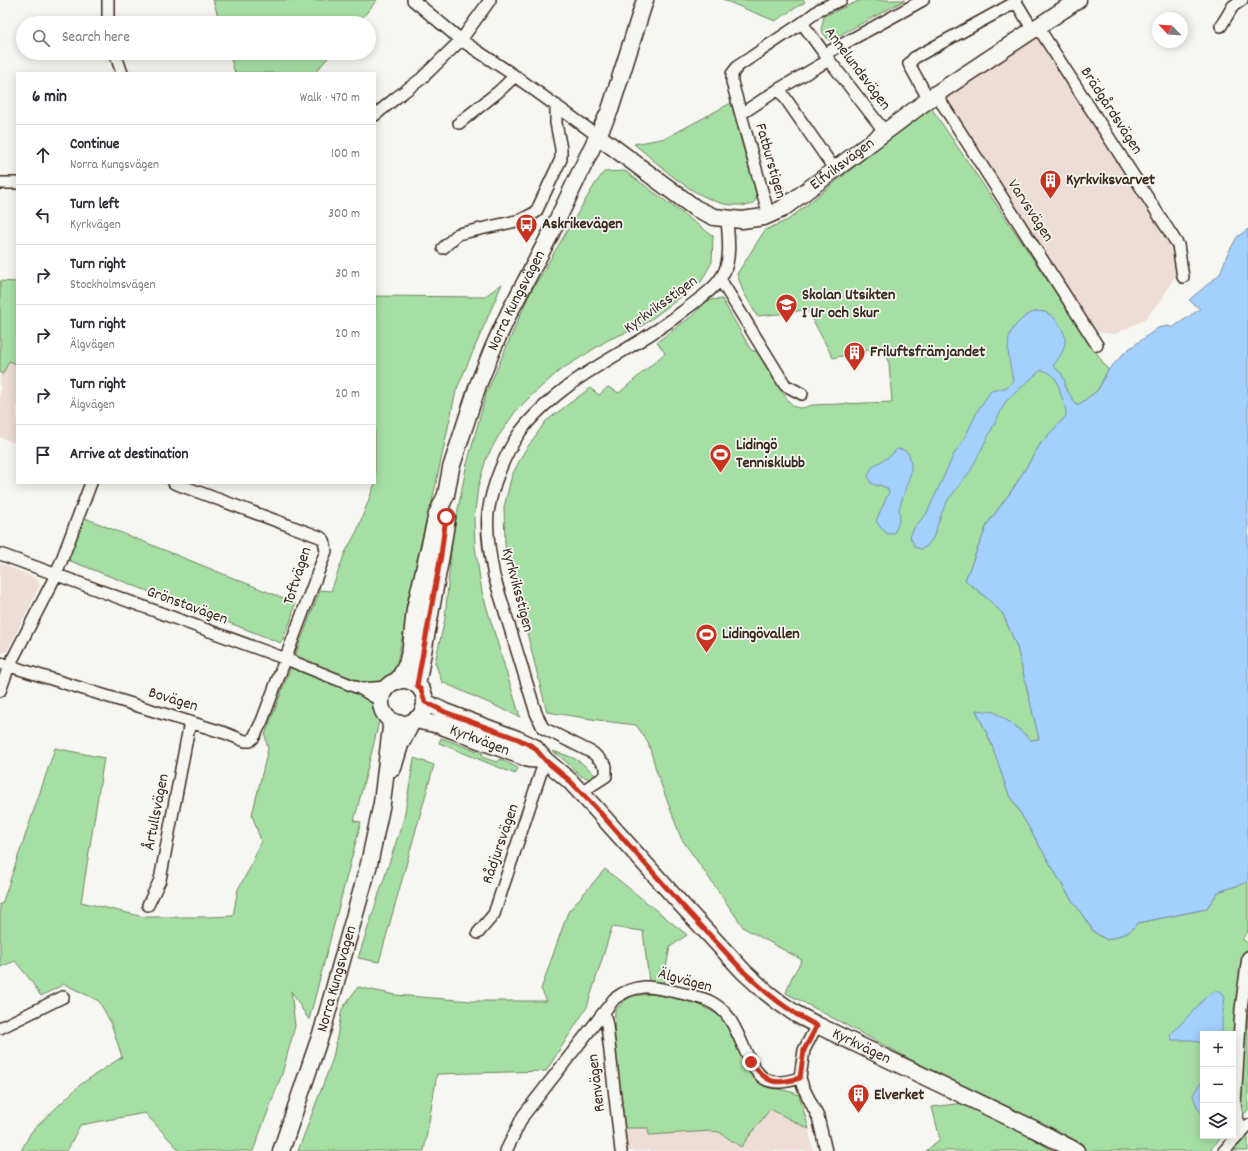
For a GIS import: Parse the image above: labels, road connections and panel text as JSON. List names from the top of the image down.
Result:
{
  "streets": {
    "main road": ["Elfviksvägen", "Norra Kungsvägen", "Kyrkvägen"],
    "street": [
      "Annelundsvägen",
      "Brädgårdsvägen",
      "Fatburstigen",
      "Varvsvägen",
      "Kyrkviksstigen",
      "Toftvägen",
      "Grönstavägen",
      "Bovägen",
      "Årtullsvägen",
      "Rådjursvägen",
      "Älgvägen",
      "Renvägen"
    ]
  },
  "crossings": [
    ["Annelundsvägen", "Fatburstigen"],
    ["Annelundsvägen", "Elfviksvägen"],
    ["Brädgårdsvägen", "Elfviksvägen"],
    ["Brädgårdsvägen", "Varvsvägen"],
    ["Fatburstigen", "Elfviksvägen"],
    ["Elfviksvägen", "Varvsvägen"],
    ["Elfviksvägen", "Norra Kungsvägen"],
    ["Elfviksvägen", "Kyrkviksstigen"],
    ["Norra Kungsvägen", "Grönstavägen"],
    ["Norra Kungsvägen", "Kyrkvägen"],
    ["Kyrkviksstigen", "Kyrkvägen"],
    ["Toftvägen", "Grönstavägen"],
    ["Toftvägen", "Bovägen"],
    ["Grönstavägen", "Bovägen"],
    ["Grönstavägen", "Kyrkvägen"],
    ["Bovägen", "Årtullsvägen"],
    ["Kyrkvägen", "Rådjursvägen"],
    ["Älgvägen", "Renvägen"]
  ],
  "places": {
    "building": ["Kyrkviksvarvet", "Friluftsfrämjandet", "Elverket"],
    "bus stop": ["Askrikevägen"],
    "school or university": ["Skolan Utsikten I Ur och Skur"],
    "sports": ["Lidingö Tennisklubb", "Lidingövallen"]
  },
  "north": "top left",
  "page": {
    "search": "Search here",
    "heading": ["6 min", "Walk · 470 m"],
    "list": [
      ["Continue", "Norra Kungsvägen", "100 m"],
      ["Turn left", "Kyrkvägen", "300 m"],
      ["Turn right", "Stockholmsvägen", "30 m"],
      ["Turn right", "Älgvägen", "20 m"],
      ["Turn right", "Älgvägen", "20 m"],
      "Arrive at destination"
    ],
    "map_buttons": ["+", "−"]
  }
}
